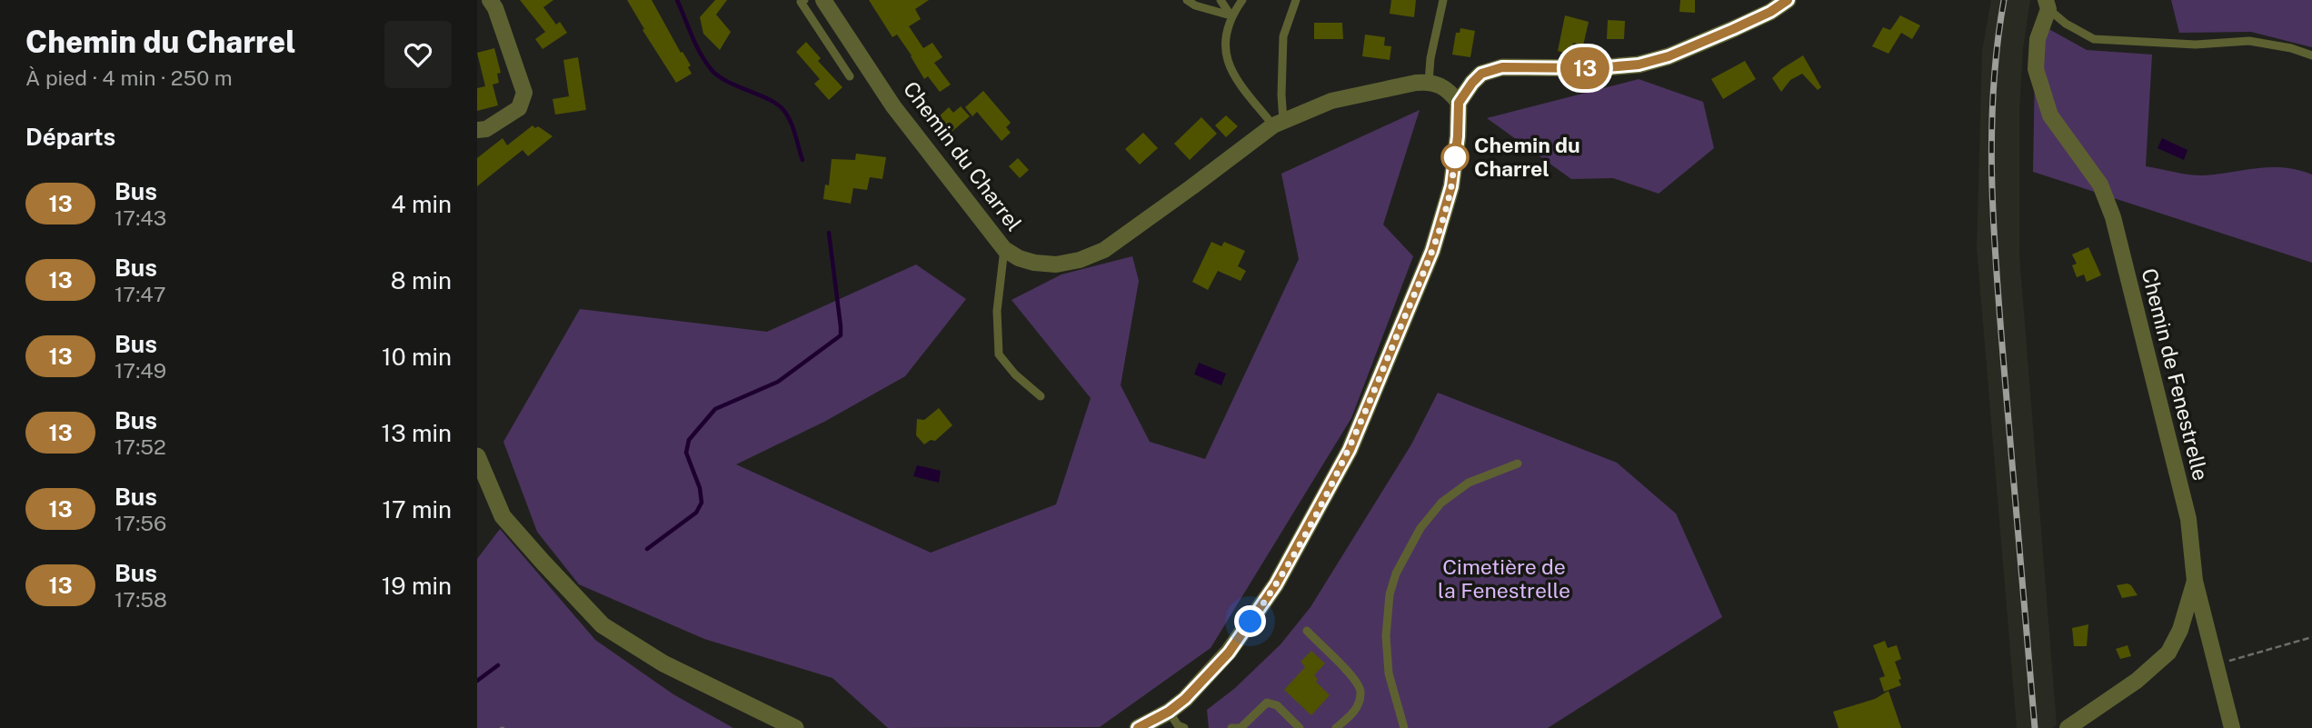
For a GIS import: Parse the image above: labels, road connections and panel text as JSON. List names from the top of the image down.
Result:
{
  "streets": {
    "street": ["Chemin du Charrel", "Chemin de Fenestrelle"]
  },
  "parks": ["Cimetière de la Fenestrelle"],
  "places": ["Chemin du Charrel"],
  "lines": ["bus line 13"],
  "page": {
    "heading": [
      ["Chemin du Charrel", "À pied · 4 min · 250 m"],
      "Départs"
    ],
    "on_map": "13",
    "list": [
      {
        "mark": "13",
        "name": "Bus",
        "note": "17:43",
        "value": "4 min"
      },
      {
        "mark": "13",
        "name": "Bus",
        "note": "17:47",
        "value": "8 min"
      },
      {
        "mark": "13",
        "name": "Bus",
        "note": "17:49",
        "value": "10 min"
      },
      {
        "mark": "13",
        "name": "Bus",
        "note": "17:52",
        "value": "13 min"
      },
      {
        "mark": "13",
        "name": "Bus",
        "note": "17:56",
        "value": "17 min"
      },
      {
        "mark": "13",
        "name": "Bus",
        "note": "17:58",
        "value": "19 min"
      }
    ]
  }
}
